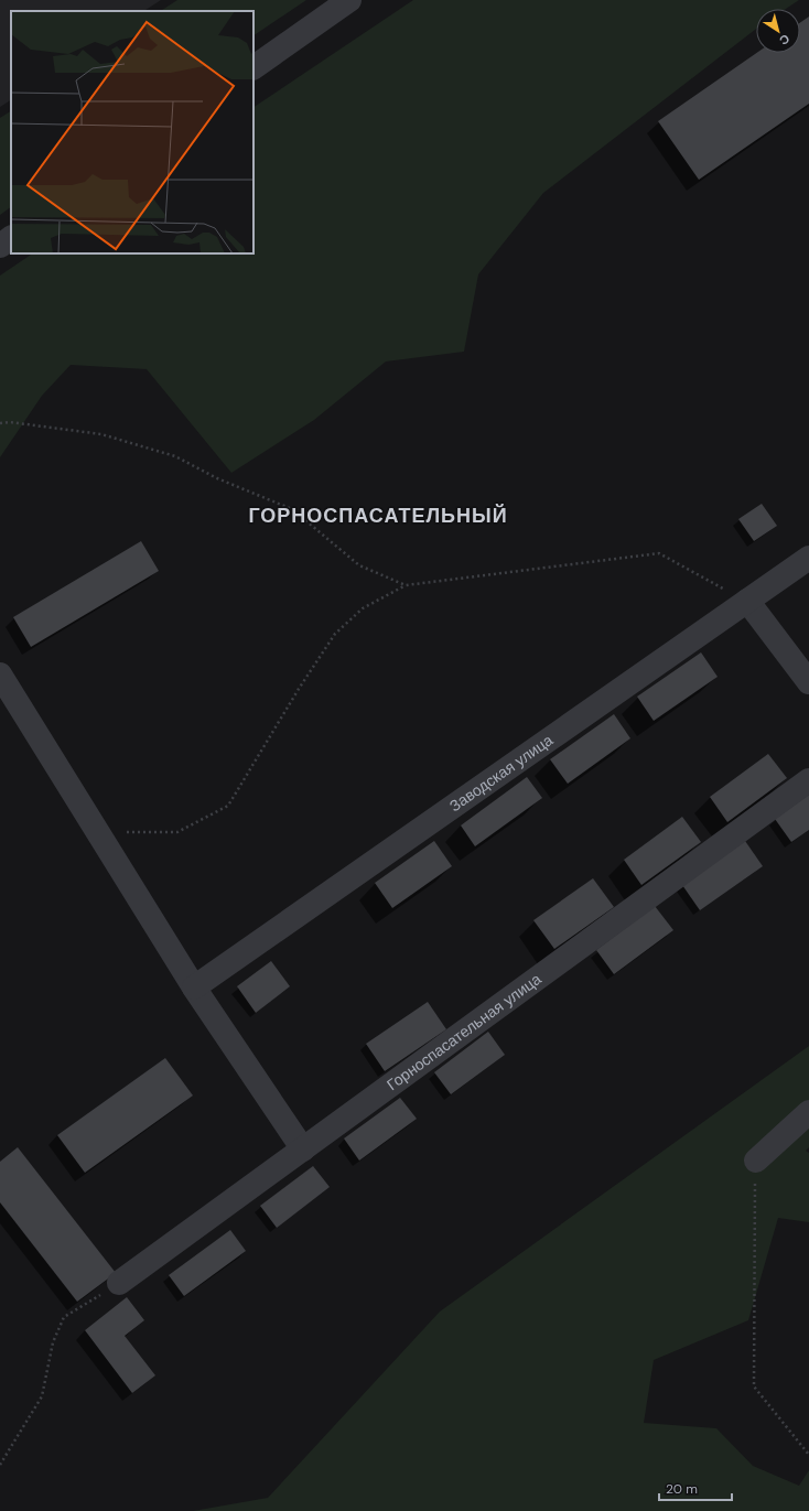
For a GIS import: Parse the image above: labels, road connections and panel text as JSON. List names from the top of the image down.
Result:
{
  "streets": {
    "street": ["Заводская улица", "Горноспасательная улица"]
  },
  "districts": ["ГОРНОСПАСАТЕЛЬНЫЙ"],
  "scale_bar": "20 m",
  "north": "bottom right"
}
